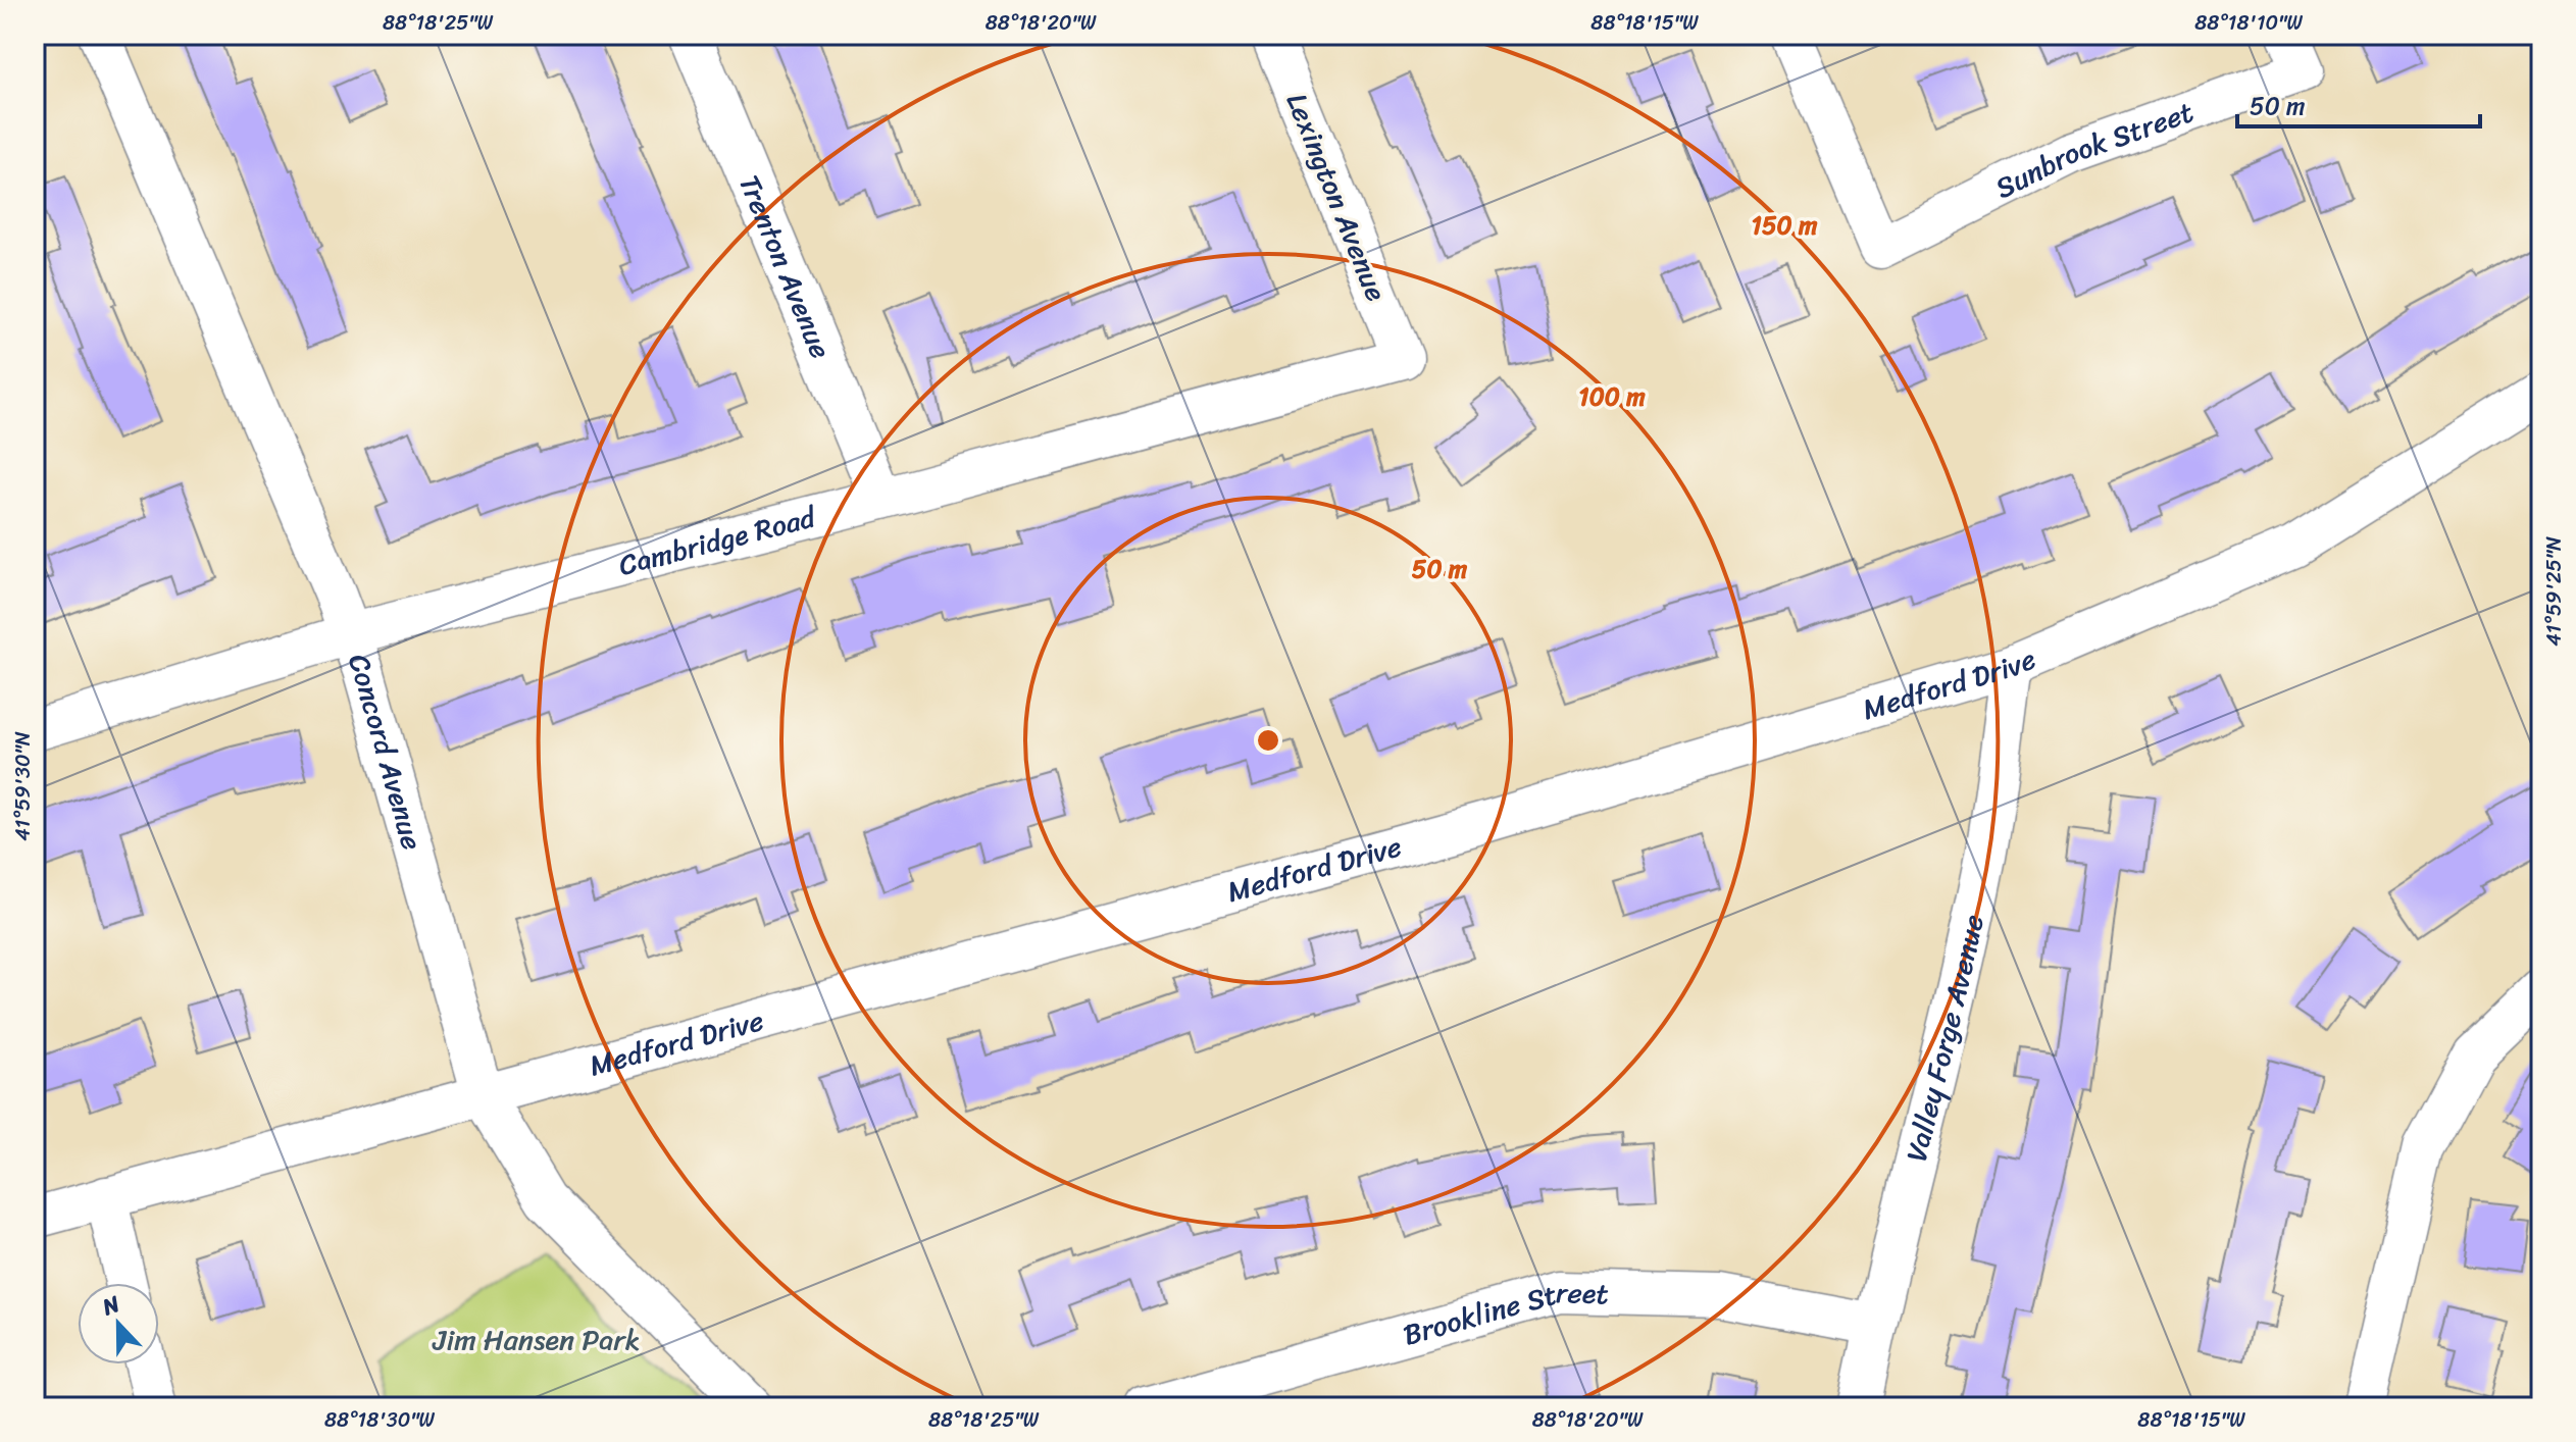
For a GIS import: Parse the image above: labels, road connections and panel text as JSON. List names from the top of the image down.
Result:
{
  "streets": {
    "street": [
      "Sunbrook Street",
      "Lexington Avenue",
      "Trenton Avenue",
      "Cambridge Road",
      "Medford Drive",
      "Concord Avenue",
      "Valley Forge Avenue",
      "Brookline Street"
    ]
  },
  "crossings": [
    ["Lexington Avenue", "Cambridge Road"],
    ["Trenton Avenue", "Cambridge Road"],
    ["Cambridge Road", "Concord Avenue"],
    ["Medford Drive", "Concord Avenue"],
    ["Medford Drive", "Valley Forge Avenue"],
    ["Valley Forge Avenue", "Brookline Street"]
  ],
  "parks": ["Jim Hansen Park"],
  "scale_bar": "50 m",
  "north": "top",
  "coordinates": [
    "88°18'25\"W",
    "88°18'20\"W",
    "88°18'15\"W",
    "88°18'10\"W",
    "41°59'25\"N",
    "41°59'30\"N",
    "88°18'30\"W"
  ],
  "rings": ["150 m", "100 m", "50 m"]
}
